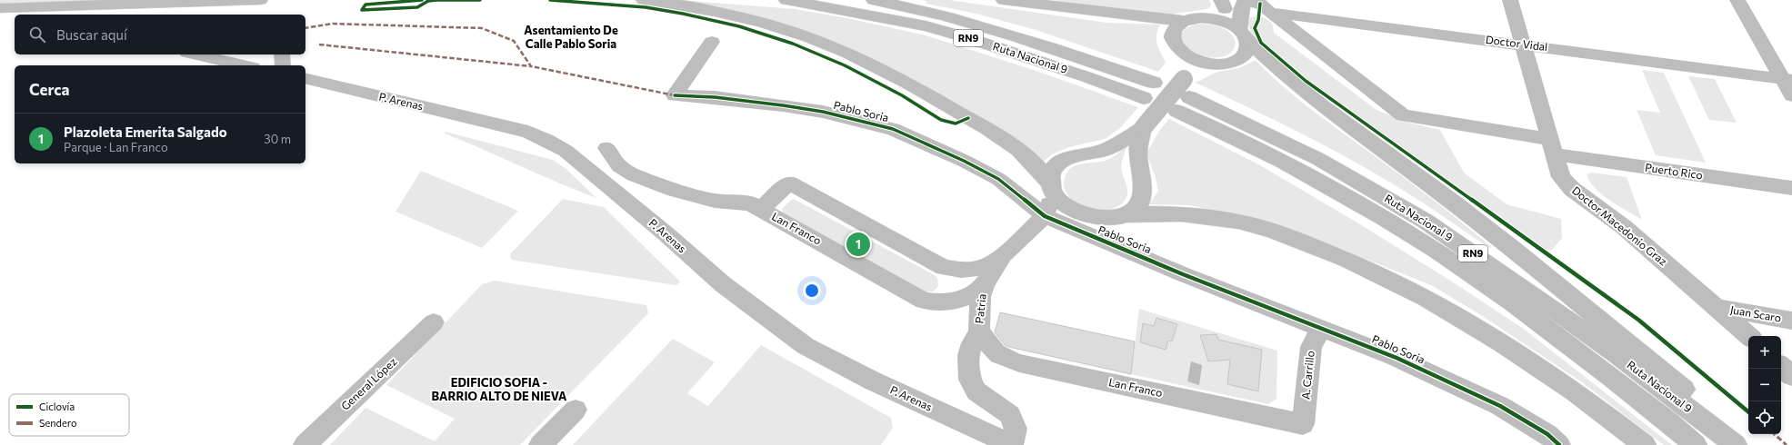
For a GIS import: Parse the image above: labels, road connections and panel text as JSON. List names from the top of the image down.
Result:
{
  "streets": {
    "main road": [
      "RN9",
      "Doctor Vidal",
      "Ruta Nacional 9",
      "P. Arenas",
      "Pablo Soria",
      "Puerto Rico",
      "Doctor Macedonio Graz",
      "Lan Franco",
      "Patria",
      "Juan Scaro",
      "A. Carrillo",
      "General López"
    ]
  },
  "crossings": [
    ["Doctor Vidal", "Puerto Rico"],
    ["Doctor Vidal", "Doctor Macedonio Graz"],
    ["P. Arenas", "Patria"],
    ["Pablo Soria", "Patria"],
    ["Pablo Soria", "A. Carrillo"],
    ["Puerto Rico", "Doctor Macedonio Graz"],
    ["Doctor Macedonio Graz", "Juan Scaro"],
    ["Lan Franco", "Patria"],
    ["Lan Franco", "A. Carrillo"]
  ],
  "districts": ["Asentamiento De Calle Pablo Soria", "EDIFICIO SOFIA - BARRIO ALTO DE NIEVA"],
  "legend": ["Ciclovía", "Sendero"],
  "page": {
    "search": "Buscar aquí",
    "heading": "Cerca",
    "list": [
      {
        "mark": "1",
        "name": "Plazoleta Emerita Salgado",
        "note": "Parque · Lan Franco",
        "value": "30 m"
      }
    ],
    "pins": "1",
    "map_buttons": ["+", "−"]
  }
}
